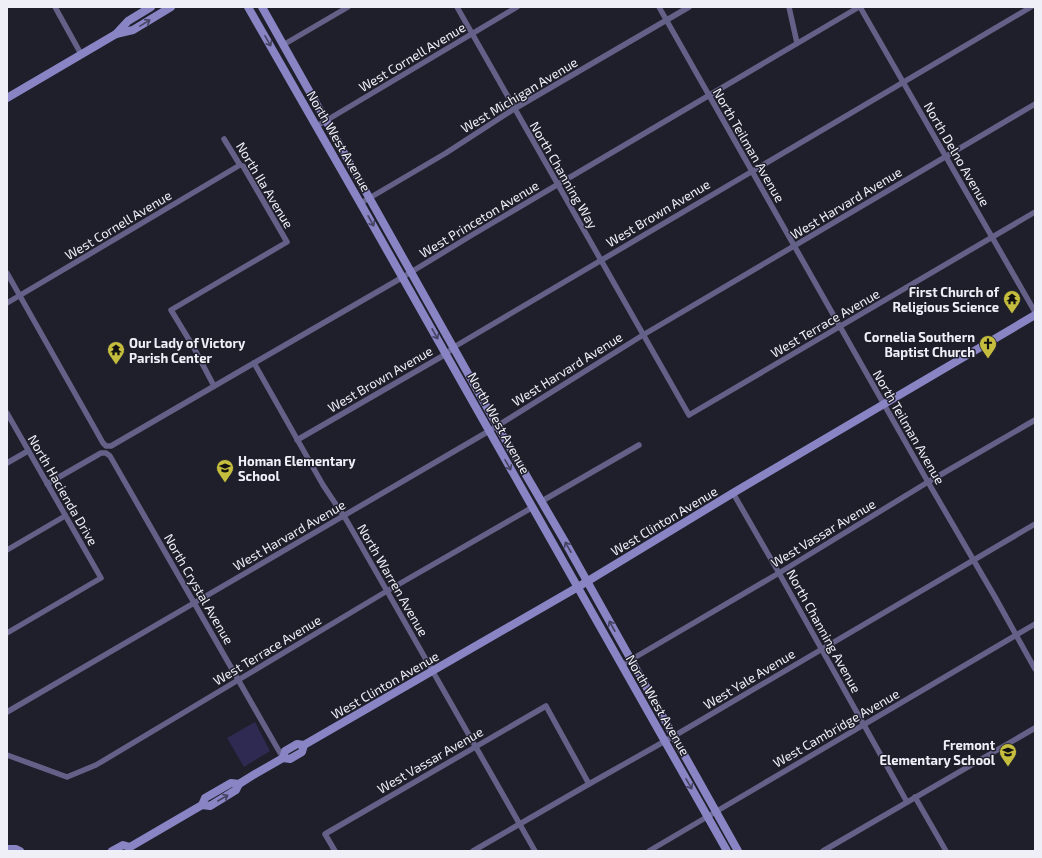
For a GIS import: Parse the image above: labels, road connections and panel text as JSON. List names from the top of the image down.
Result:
{
  "streets": {
    "main road": ["North West Avenue", "West Clinton Avenue"],
    "street": [
      "West Cornell Avenue",
      "West Michigan Avenue",
      "North Teilman Avenue",
      "North Delno Avenue",
      "North Channing Way",
      "North Ila Avenue",
      "West Harvard Avenue",
      "West Brown Avenue",
      "West Princeton Avenue",
      "West Terrace Avenue",
      "North Hacienda Drive",
      "West Vassar Avenue",
      "North Warren Avenue",
      "North Crystal Avenue",
      "North Channing Avenue",
      "West Yale Avenue",
      "West Cambridge Avenue"
    ]
  },
  "crossings": [
    ["West Cornell Avenue", "North West Avenue"],
    ["West Cornell Avenue", "North Channing Way"],
    ["West Cornell Avenue", "North Ila Avenue"],
    ["West Cornell Avenue", "West Princeton Avenue"],
    ["West Michigan Avenue", "North West Avenue"],
    ["West Michigan Avenue", "North Teilman Avenue"],
    ["West Michigan Avenue", "North Channing Way"],
    ["North West Avenue", "West Harvard Avenue"],
    ["North West Avenue", "West Brown Avenue"],
    ["North West Avenue", "West Princeton Avenue"],
    ["North West Avenue", "West Terrace Avenue"],
    ["North West Avenue", "West Clinton Avenue"],
    ["North West Avenue", "West Vassar Avenue"],
    ["North West Avenue", "West Yale Avenue"],
    ["North West Avenue", "West Cambridge Avenue"],
    ["North Teilman Avenue", "West Harvard Avenue"],
    ["North Teilman Avenue", "West Brown Avenue"],
    ["North Teilman Avenue", "West Princeton Avenue"],
    ["North Teilman Avenue", "West Terrace Avenue"],
    ["North Teilman Avenue", "West Clinton Avenue"],
    ["North Teilman Avenue", "West Vassar Avenue"],
    ["North Teilman Avenue", "West Yale Avenue"],
    ["North Teilman Avenue", "West Cambridge Avenue"],
    ["North Delno Avenue", "West Harvard Avenue"],
    ["North Delno Avenue", "West Brown Avenue"],
    ["North Delno Avenue", "West Princeton Avenue"],
    ["North Delno Avenue", "West Terrace Avenue"],
    ["North Delno Avenue", "West Clinton Avenue"],
    ["North Channing Way", "West Harvard Avenue"],
    ["North Channing Way", "West Brown Avenue"],
    ["North Channing Way", "West Princeton Avenue"],
    ["North Channing Way", "West Terrace Avenue"],
    ["North Ila Avenue", "West Princeton Avenue"],
    ["West Harvard Avenue", "North Warren Avenue"],
    ["West Harvard Avenue", "North Crystal Avenue"],
    ["West Brown Avenue", "North Warren Avenue"],
    ["West Princeton Avenue", "North Warren Avenue"],
    ["West Terrace Avenue", "North Warren Avenue"],
    ["West Terrace Avenue", "North Crystal Avenue"],
    ["North Hacienda Drive", "North Crystal Avenue"],
    ["West Clinton Avenue", "North Warren Avenue"],
    ["West Clinton Avenue", "North Crystal Avenue"],
    ["West Clinton Avenue", "North Channing Avenue"],
    ["West Vassar Avenue", "North Warren Avenue"],
    ["West Vassar Avenue", "North Channing Avenue"],
    ["West Vassar Avenue", "West Yale Avenue"],
    ["North Warren Avenue", "West Yale Avenue"],
    ["North Channing Avenue", "West Yale Avenue"],
    ["North Channing Avenue", "West Cambridge Avenue"]
  ],
  "places": {
    "temple": ["First Church of Religious Science", "Our Lady of Victory Parish Center"],
    "church": ["Cornelia Southern Baptist Church"],
    "school or university": ["Homan Elementary School", "Fremont Elementary School"]
  }
}
